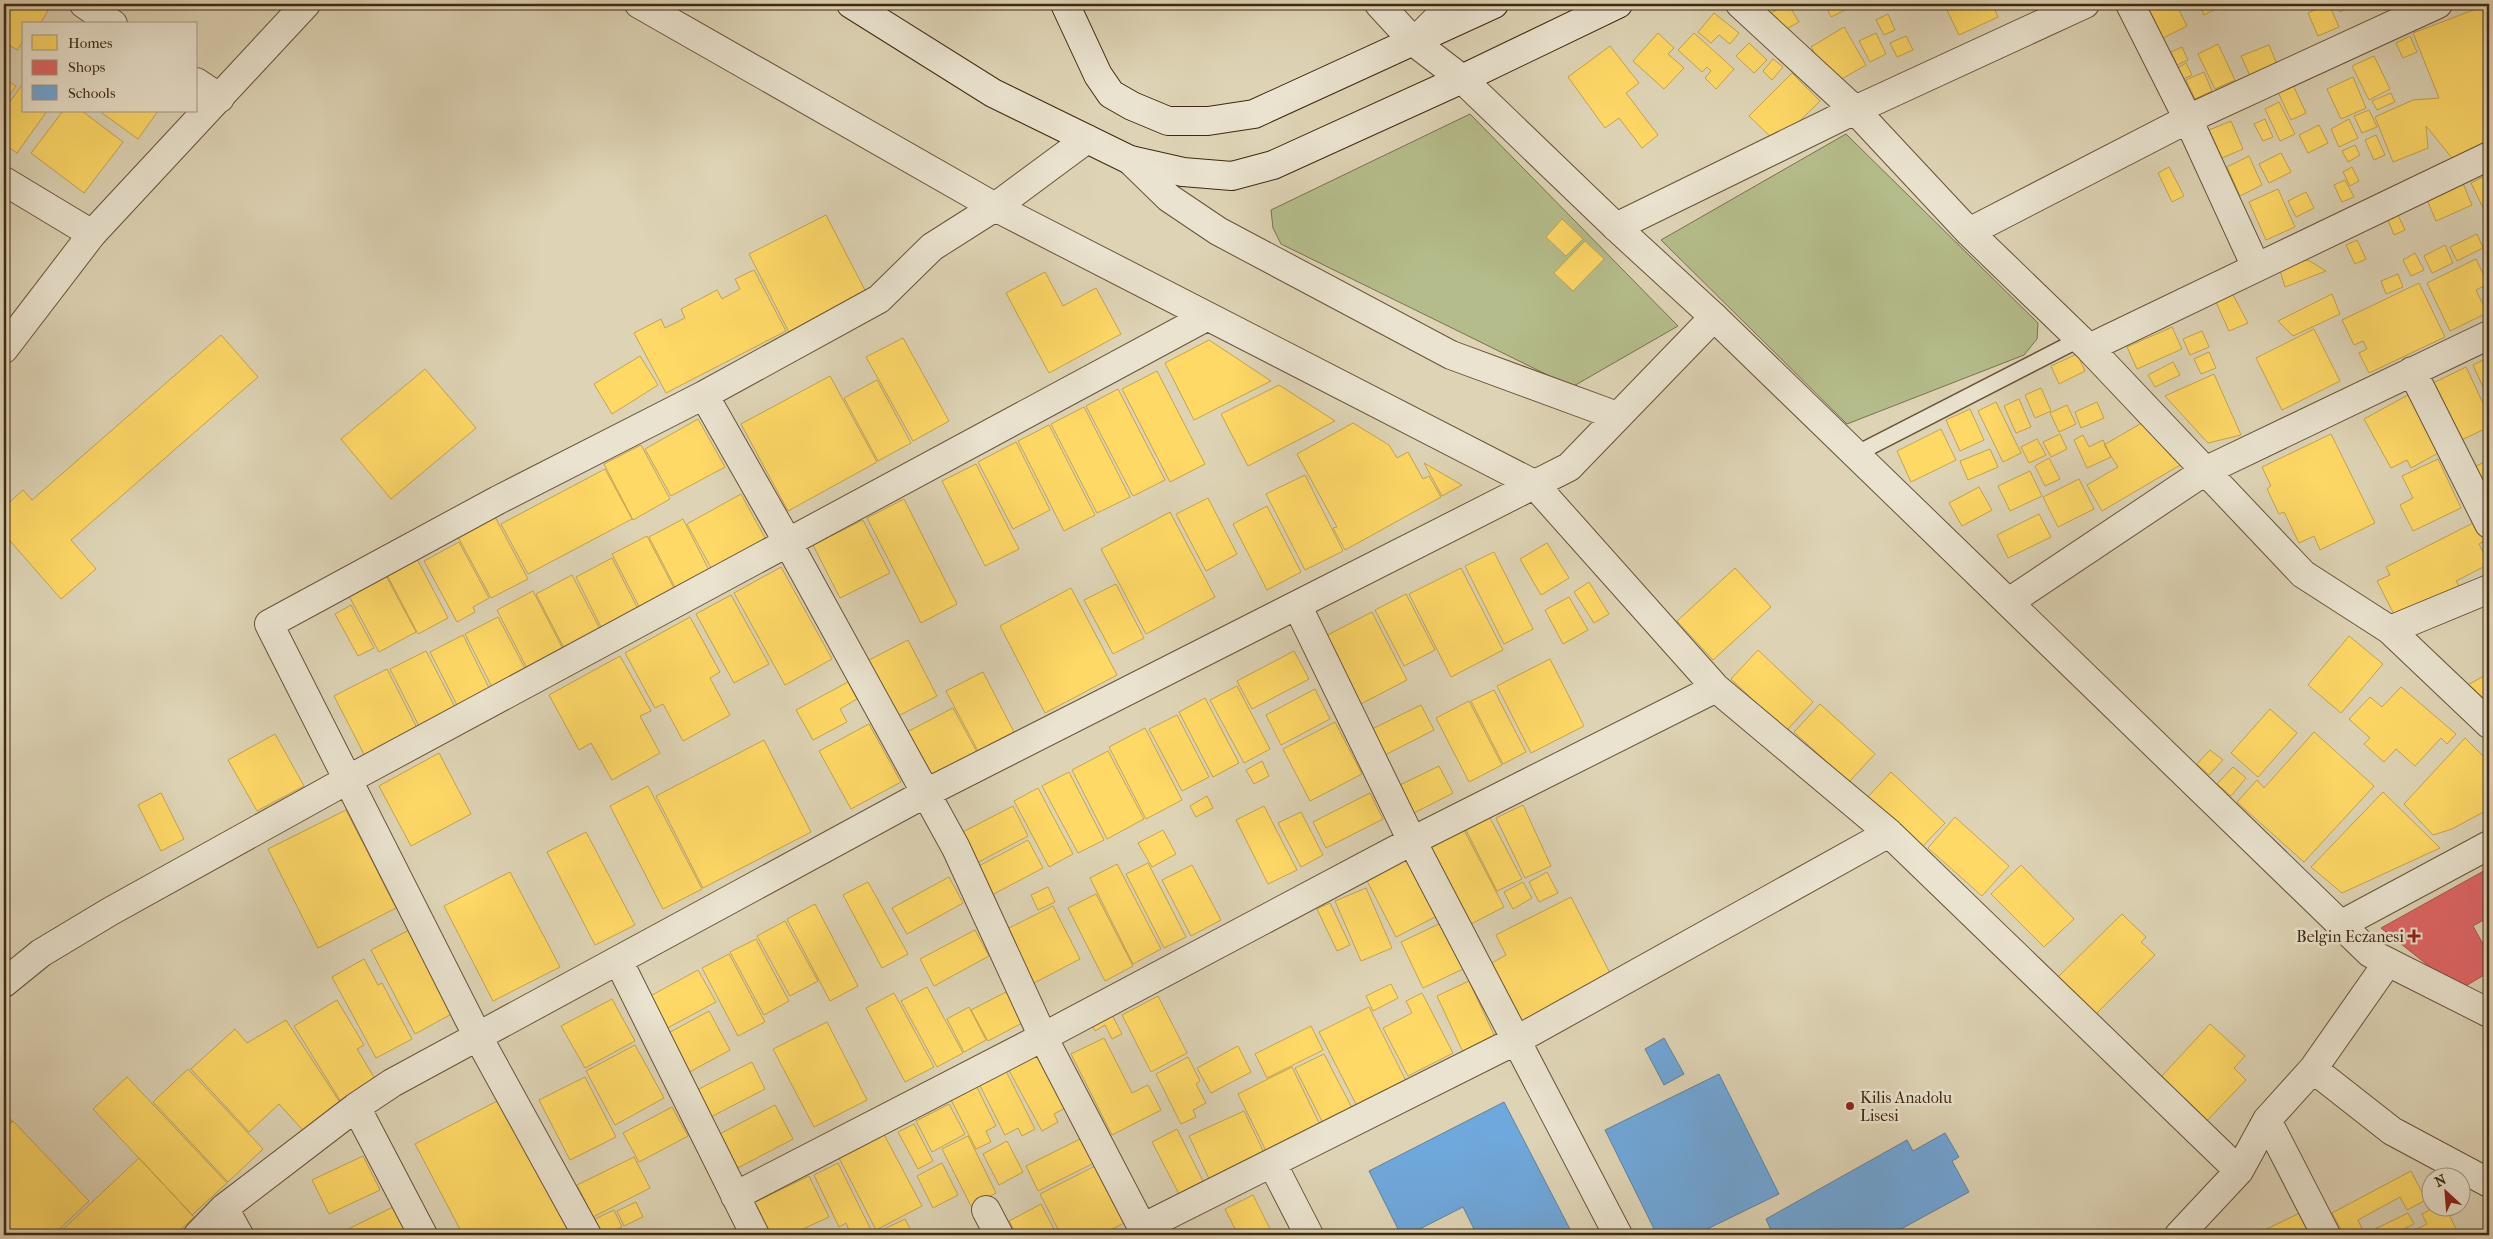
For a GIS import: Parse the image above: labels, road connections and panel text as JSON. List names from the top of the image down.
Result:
{
  "places": {
    "health": ["Belgin Eczanesi"],
    "other": ["Kilis Anadolu Lisesi"]
  },
  "legend": ["Homes", "Shops", "Schools"],
  "north": "top left"
}
